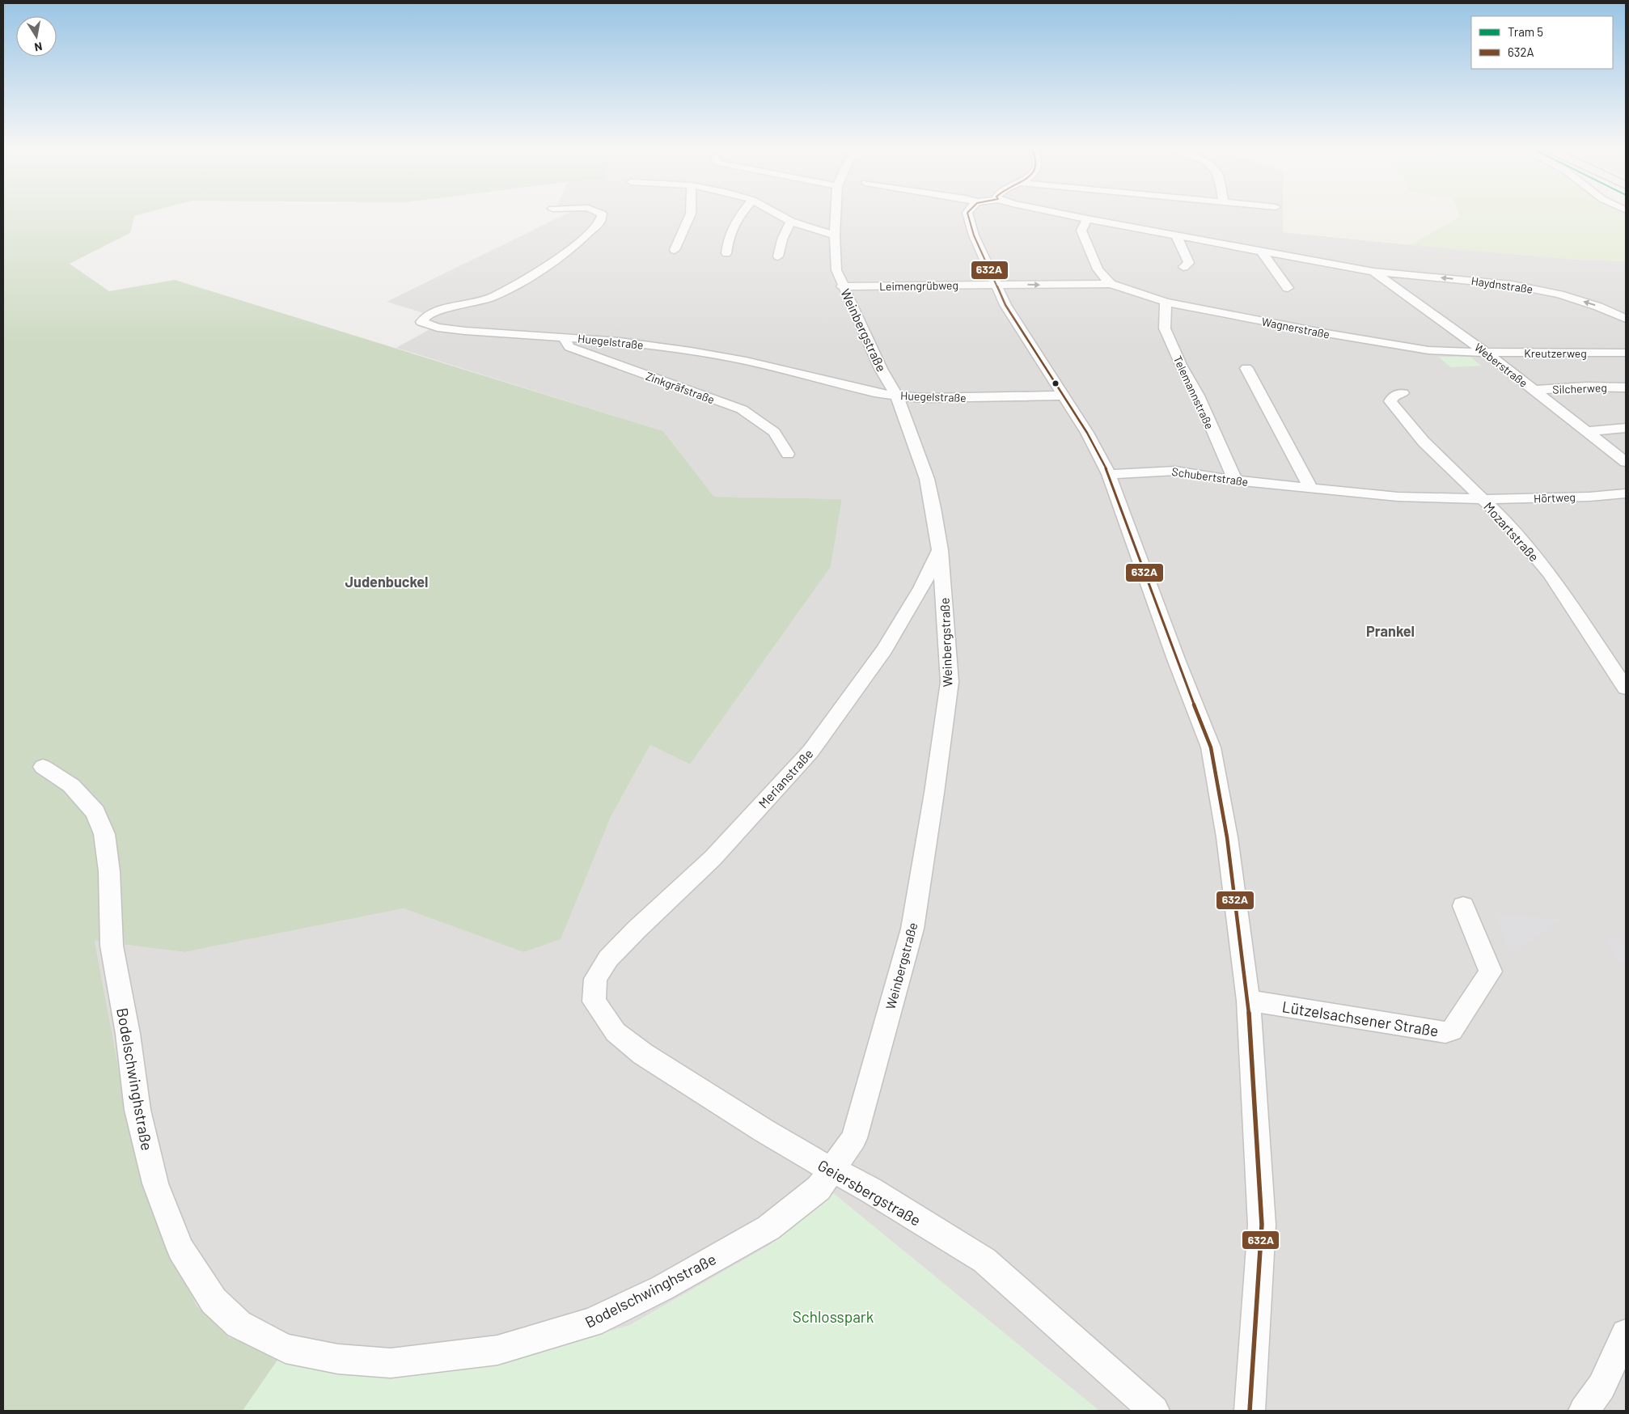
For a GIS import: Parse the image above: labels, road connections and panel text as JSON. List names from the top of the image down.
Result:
{
  "streets": {
    "street": [
      "Haydnstraße",
      "Leimengrübweg",
      "Wagnerstraße",
      "Weinbergstraße",
      "Huegelstraße",
      "Kreutzerweg",
      "Weberstraße",
      "Zinkgräfstraße",
      "Silcherweg",
      "Telemannstraße",
      "Schubertstraße",
      "Hörtweg",
      "Mozartstraße",
      "Merianstraße",
      "Lützelsachsener Straße",
      "Bodelschwinghstraße",
      "Geiersbergstraße"
    ]
  },
  "crossings": [
    ["Haydnstraße", "Weberstraße"],
    ["Leimengrübweg", "Wagnerstraße"],
    ["Leimengrübweg", "Weinbergstraße"],
    ["Wagnerstraße", "Kreutzerweg"],
    ["Wagnerstraße", "Weberstraße"],
    ["Wagnerstraße", "Telemannstraße"],
    ["Weinbergstraße", "Huegelstraße"],
    ["Weinbergstraße", "Merianstraße"],
    ["Weinbergstraße", "Bodelschwinghstraße"],
    ["Weinbergstraße", "Geiersbergstraße"],
    ["Huegelstraße", "Zinkgräfstraße"],
    ["Kreutzerweg", "Weberstraße"],
    ["Weberstraße", "Silcherweg"],
    ["Telemannstraße", "Schubertstraße"],
    ["Schubertstraße", "Hörtweg"],
    ["Schubertstraße", "Mozartstraße"],
    ["Hörtweg", "Mozartstraße"],
    ["Merianstraße", "Geiersbergstraße"],
    ["Bodelschwinghstraße", "Geiersbergstraße"]
  ],
  "one_way": ["Haydnstraße"],
  "districts": ["Judenbuckel", "Prankel"],
  "parks": ["Schlosspark"],
  "lines": ["transit line 632A"],
  "legend": ["Tram 5", "632A"],
  "north": "bottom"
}
